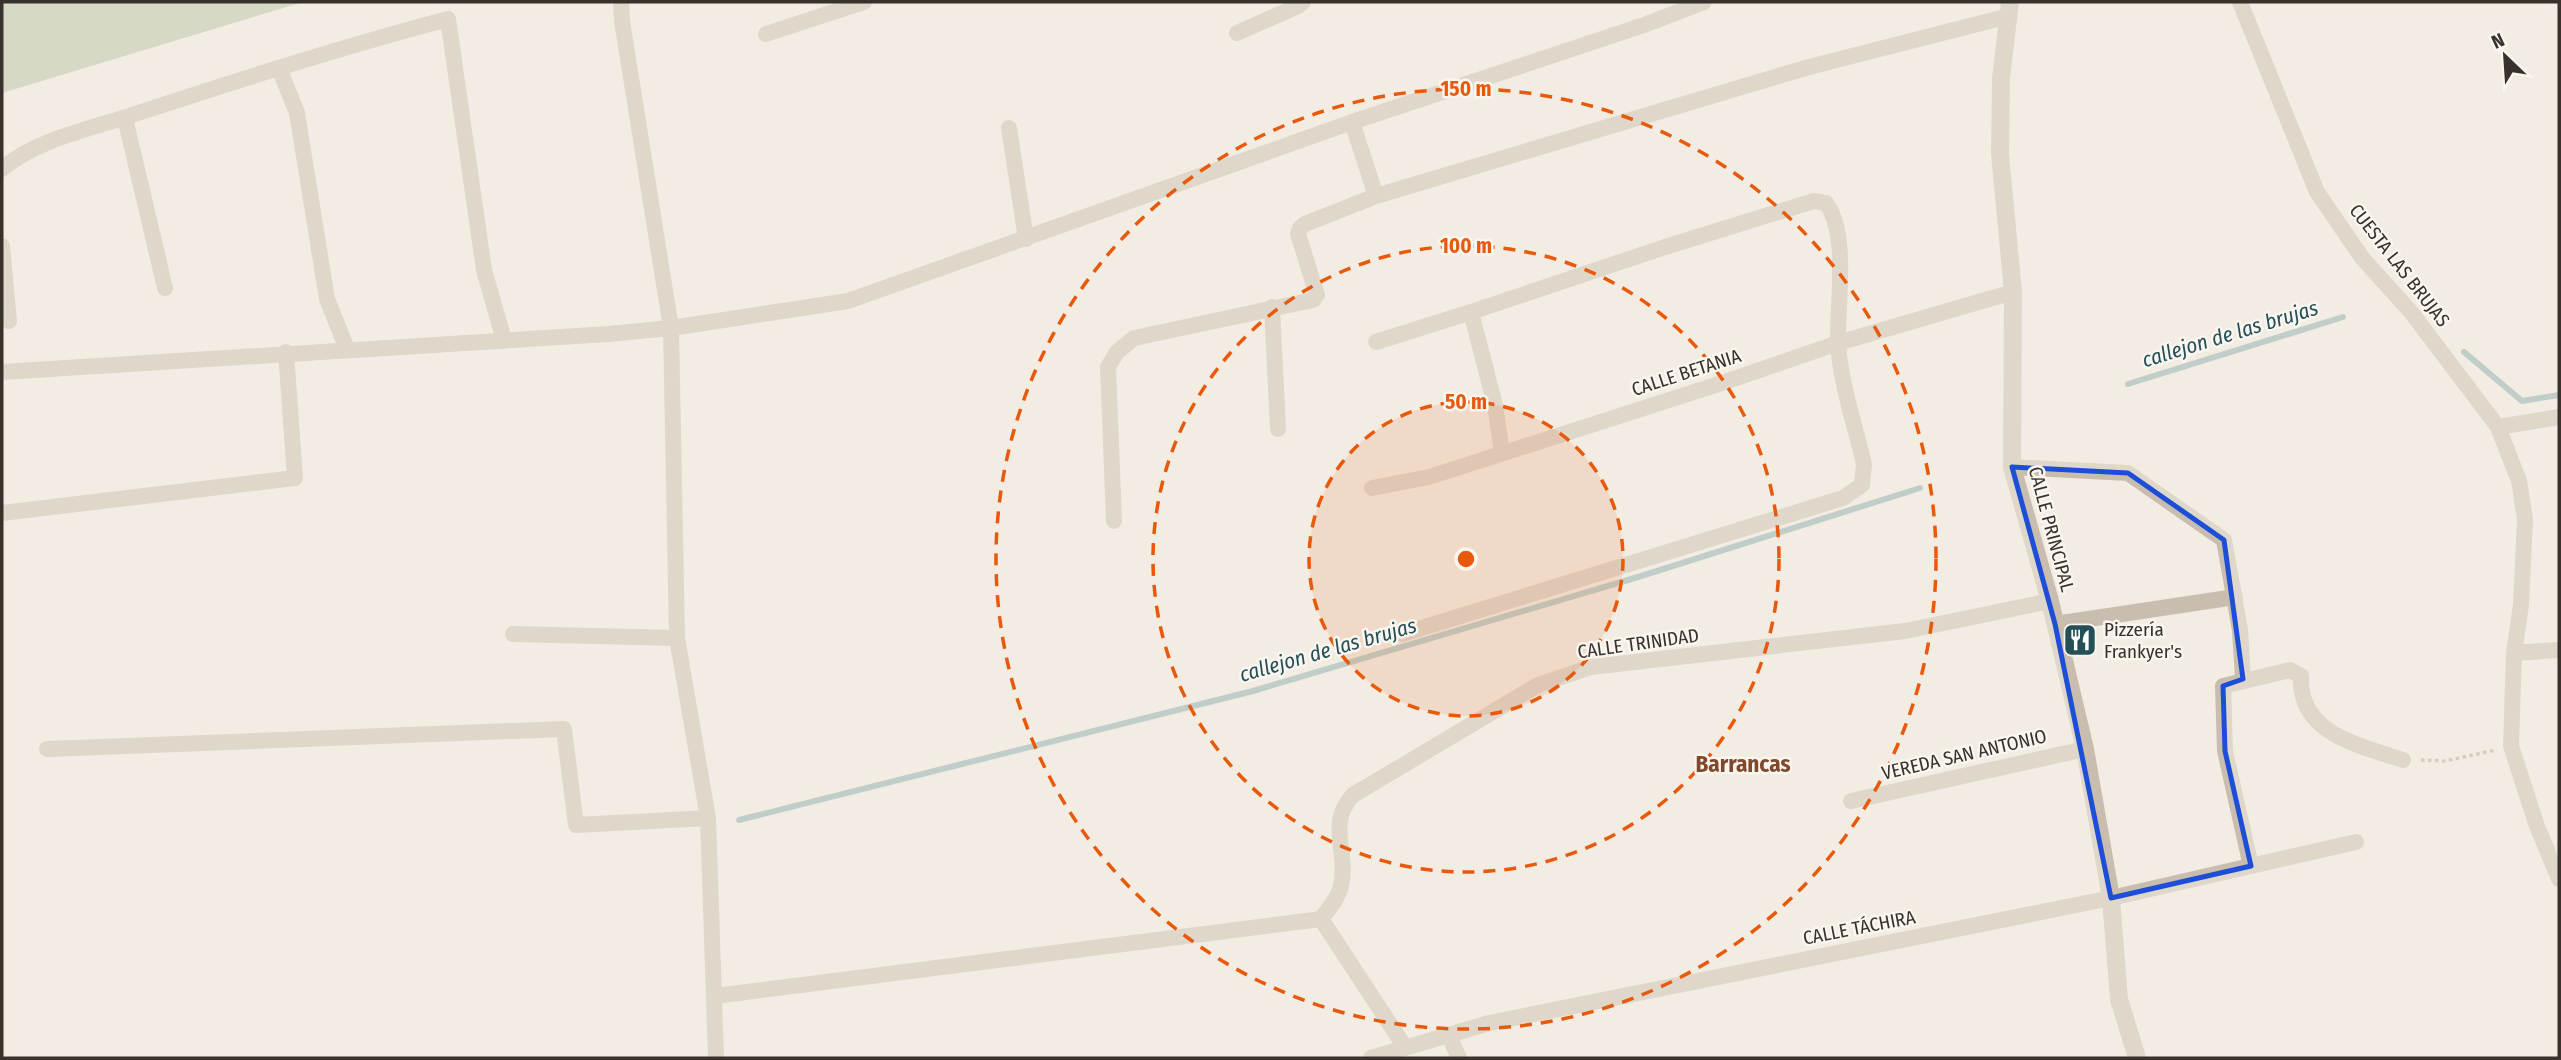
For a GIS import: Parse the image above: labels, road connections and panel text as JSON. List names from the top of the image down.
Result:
{
  "streets": {
    "street": [
      "CUESTA LAS BRUJAS",
      "CALLE BETANIA",
      "CALLE PRINCIPAL",
      "CALLE TRINIDAD",
      "VEREDA SAN ANTONIO",
      "CALLE TÁCHIRA"
    ]
  },
  "crossings": [
    ["CALLE BETANIA", "CALLE PRINCIPAL"],
    ["CALLE PRINCIPAL", "CALLE TRINIDAD"],
    ["CALLE PRINCIPAL", "VEREDA SAN ANTONIO"],
    ["CALLE PRINCIPAL", "CALLE TÁCHIRA"]
  ],
  "districts": ["Barrancas"],
  "water": ["callejon de las brujas"],
  "places": {
    "restaurant": ["Pizzería Frankyer's"]
  },
  "north": "top left",
  "rings": ["150 m", "100 m", "50 m"]
}
